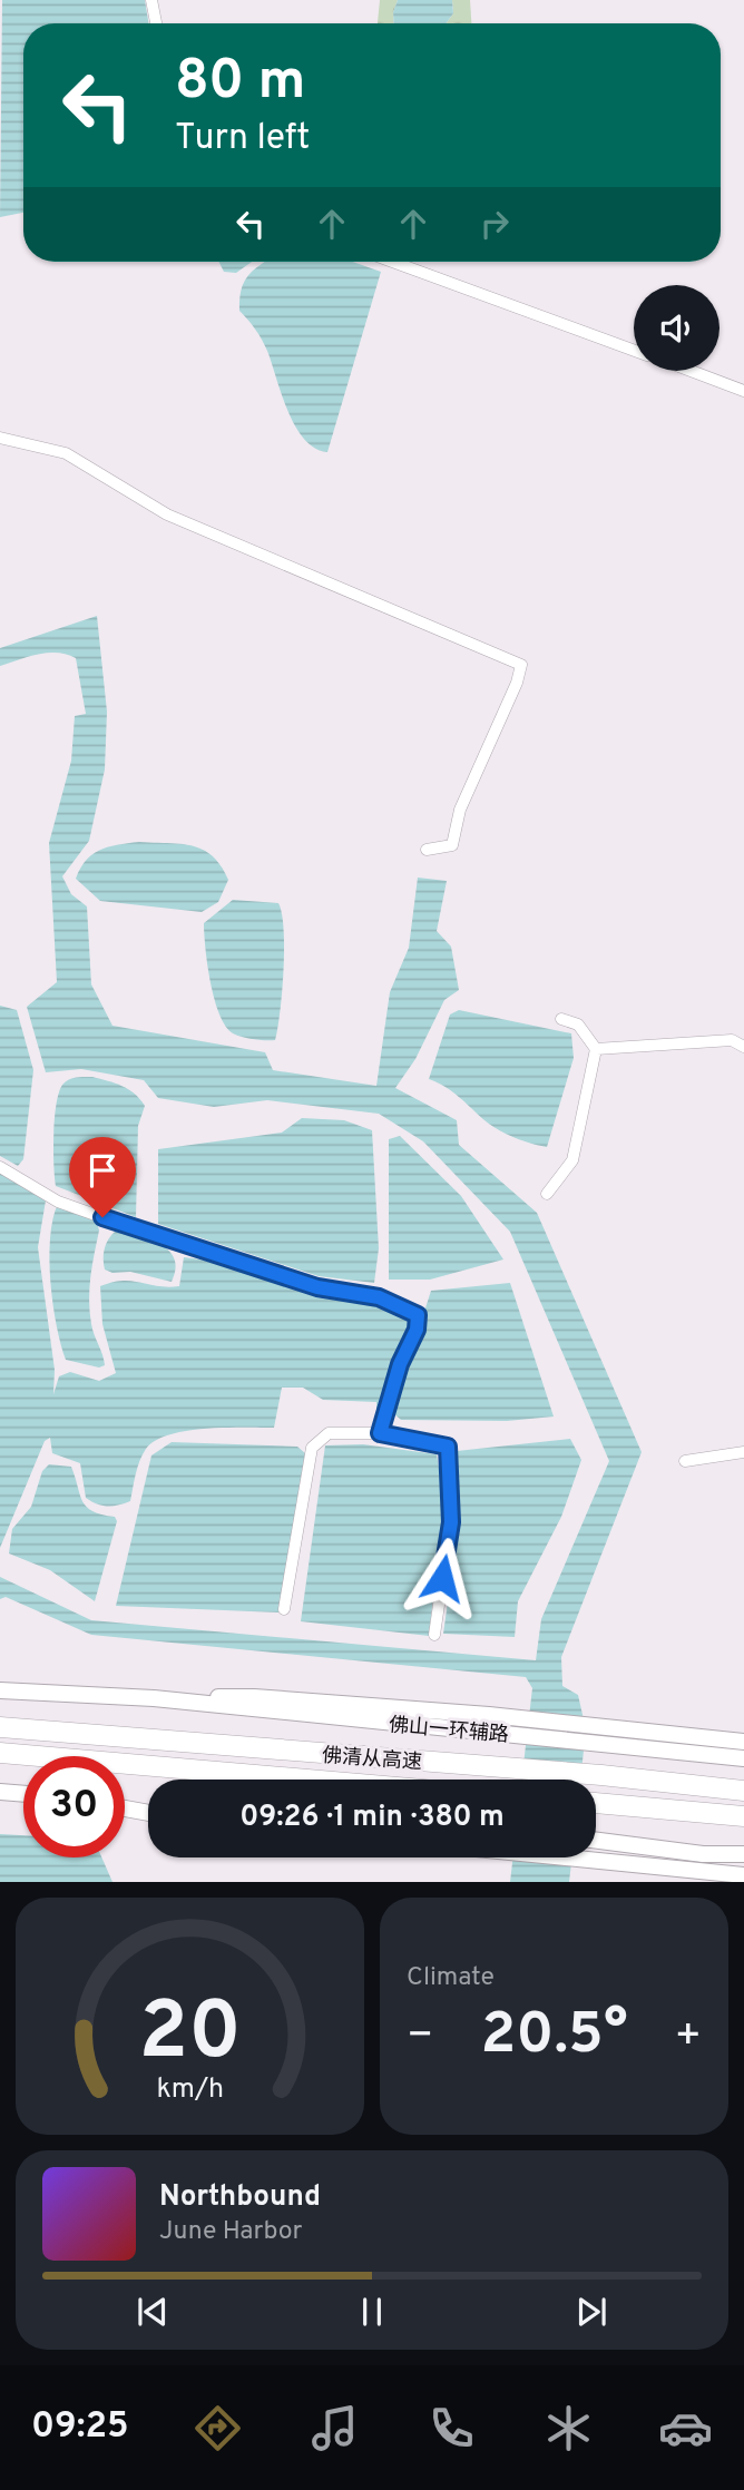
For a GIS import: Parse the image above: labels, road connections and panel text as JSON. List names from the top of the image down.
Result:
{
  "streets": {
    "highway": ["佛清从高速"],
    "main road": ["佛山一环辅路"]
  },
  "page": {
    "turn": ["80 m", "Turn left"],
    "limit": "30",
    "trip": "09:26 · 1 min · 380 m",
    "tile": "Climate",
    "heat": ["−", "20.5°", "+"],
    "song": ["Northbound", "June Harbor"],
    "tabs": "09:25",
    "gauge": ["20", "km/h"]
  }
}
